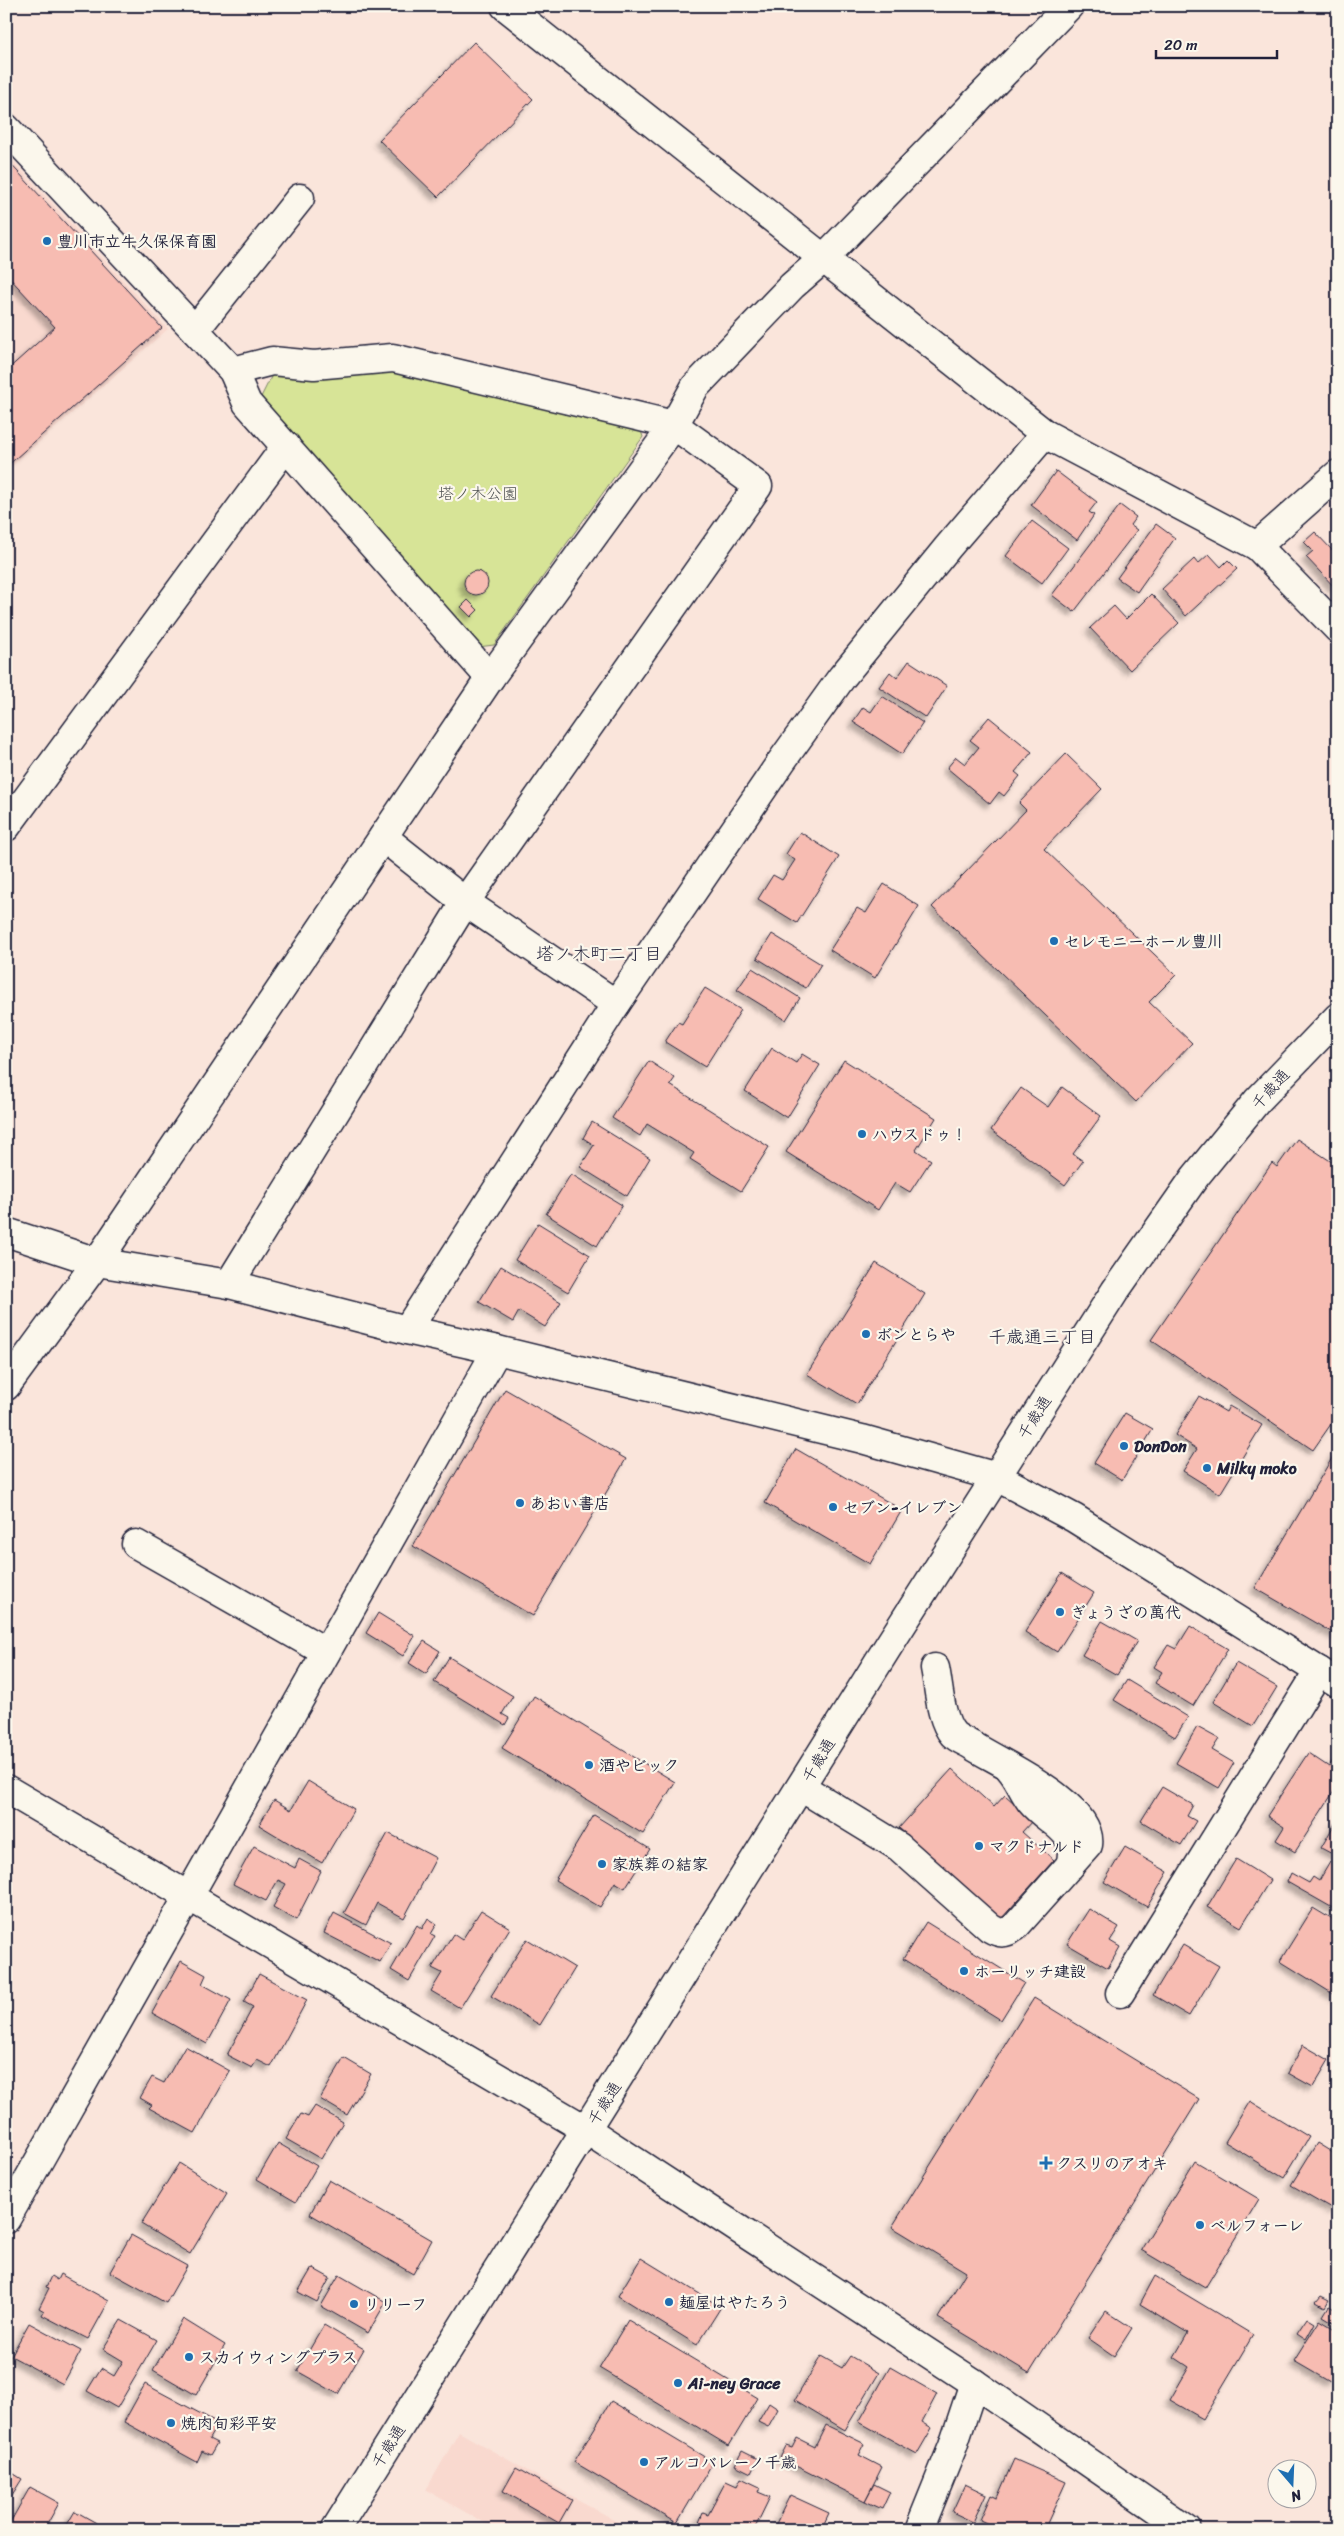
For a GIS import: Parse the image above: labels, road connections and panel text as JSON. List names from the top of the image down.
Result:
{
  "streets": {
    "street": ["千歳通"]
  },
  "districts": ["塔ノ木町二丁目", "千歳通三丁目"],
  "parks": ["塔ノ木公園"],
  "places": {
    "other": [
      "豊川市立牛久保保育園",
      "セレモニーホール豊川",
      "ハウスドゥ！",
      "ボンとらや",
      "DonDon",
      "Milky moko",
      "あおい書店",
      "セブン-イレブン",
      "ぎょうざの萬代",
      "酒やビック",
      "マクドナルド",
      "家族葬の結家",
      "ホーリッチ建設",
      "ベルフォーレ",
      "麺屋はやたろう",
      "リリーフ",
      "スカイウィングプラス",
      "Ai-ney Grace",
      "焼肉旬彩平安",
      "アルコバレーノ千歳"
    ],
    "health": ["クスリのアオキ"]
  },
  "scale_bar": "20 m",
  "north": "bottom"
}
